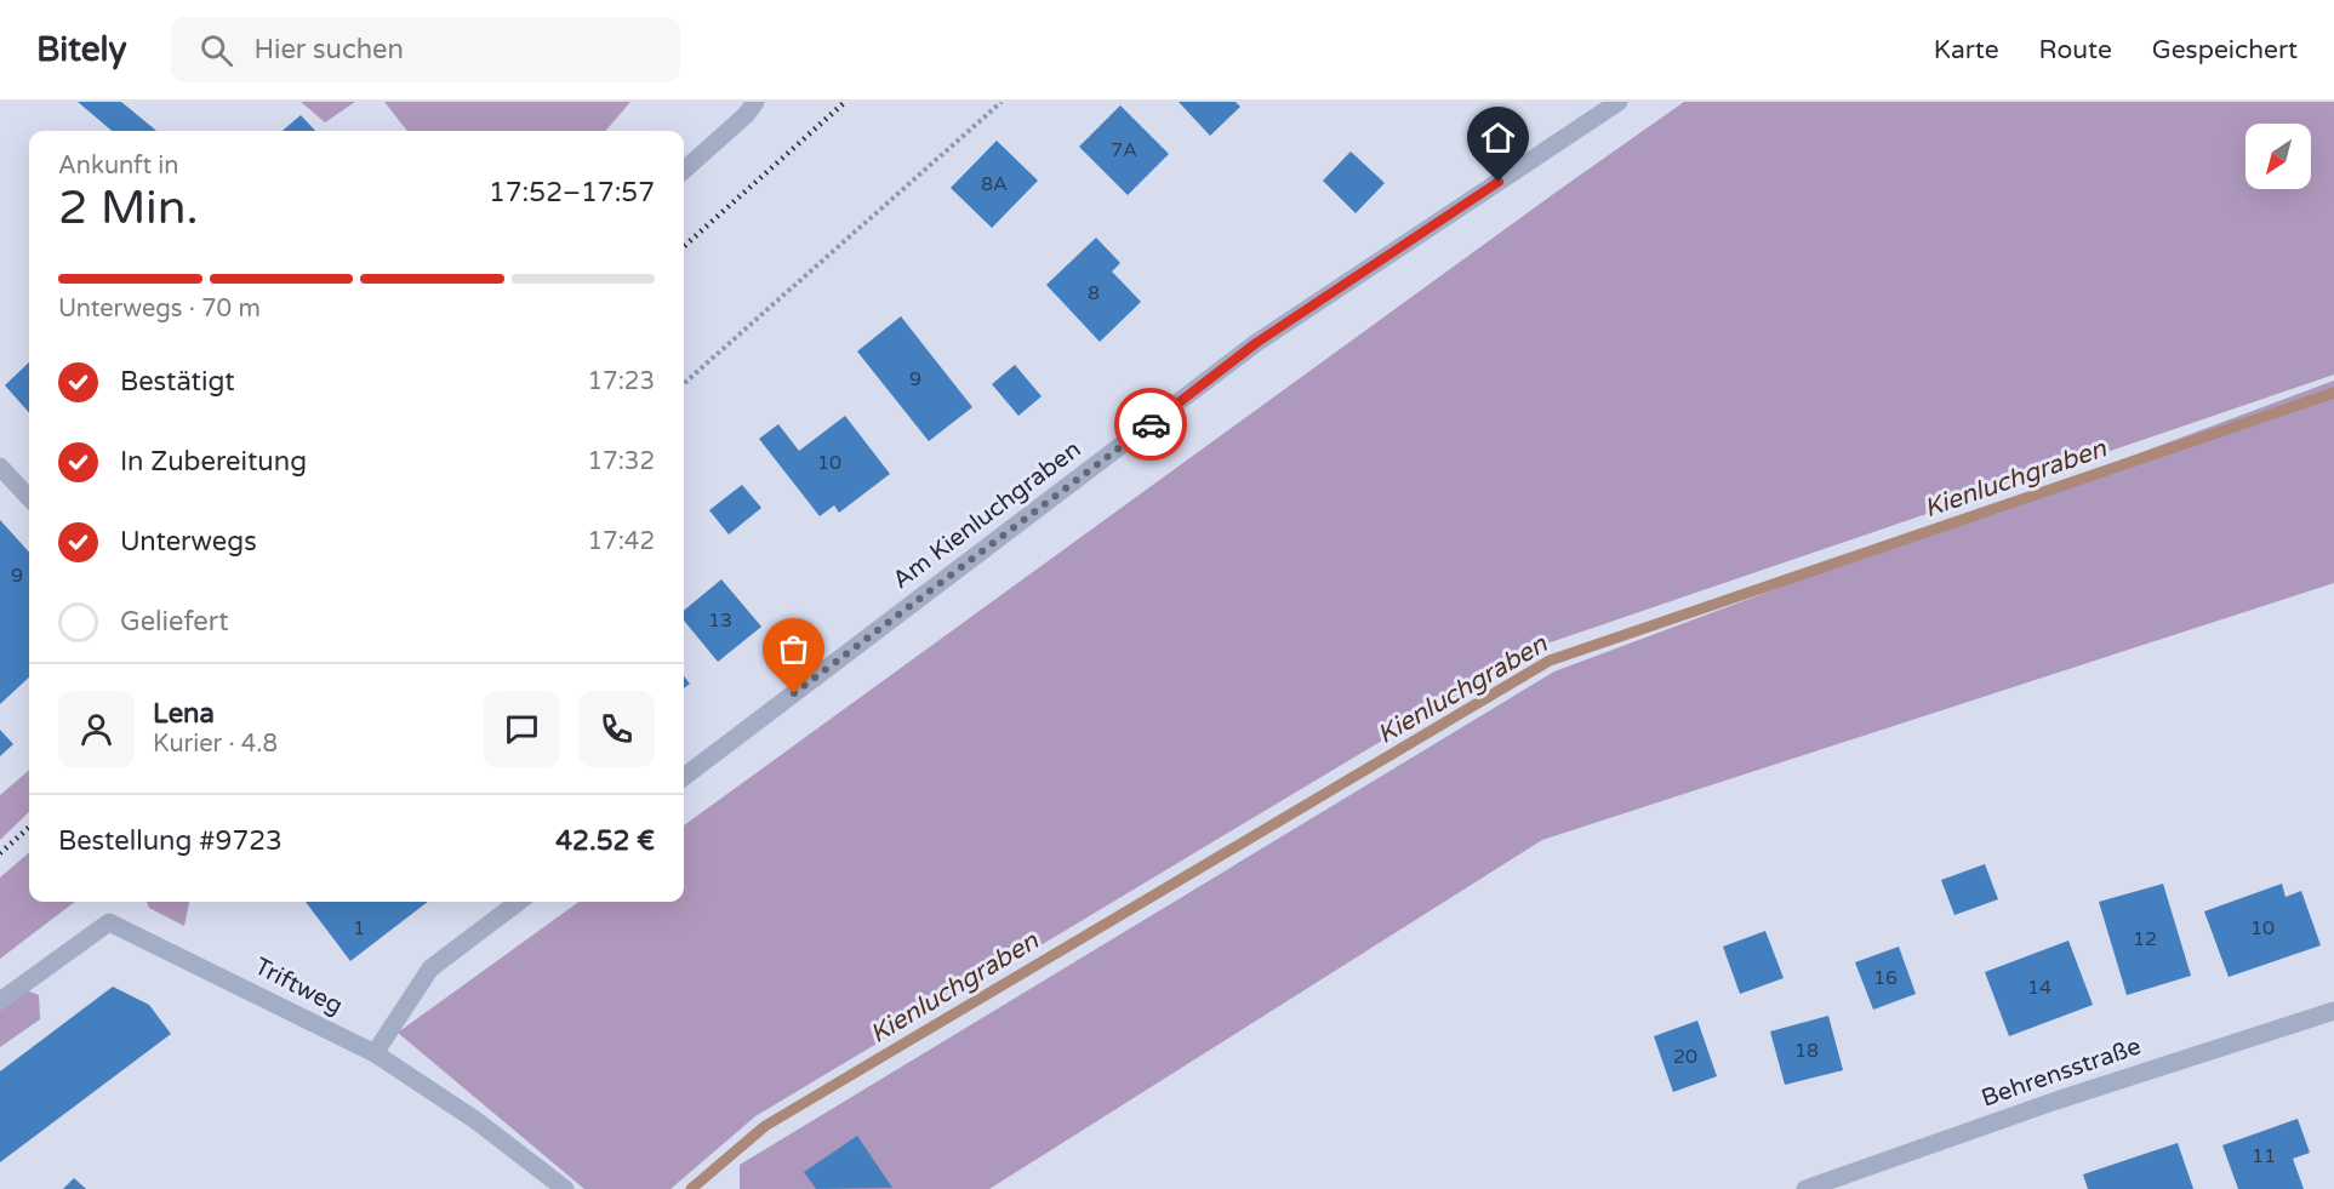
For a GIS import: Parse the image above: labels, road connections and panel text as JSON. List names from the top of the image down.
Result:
{
  "streets": {
    "street": ["Am Kienluchgraben", "Triftweg", "Behrensstraße"]
  },
  "water": ["Kienluchgraben"],
  "house_numbers": [
    "7A",
    "8A",
    "8",
    "9",
    "10",
    "9",
    "13",
    "1",
    "10",
    "12",
    "16",
    "14",
    "18",
    "20",
    "11"
  ],
  "north": "bottom left",
  "page": {
    "header": "Bitely",
    "search": "Hier suchen",
    "nav": ["Karte", "Route", "Gespeichert"],
    "heading": ["2 Min.", "Ankunft in", "17:52–17:57"],
    "panel": [
      "Lena",
      "Kurier · 4.8",
      "Bestellung #9723",
      "42.52 €"
    ],
    "bar": "Unterwegs · 70 m",
    "list": [
      ["Bestätigt", "17:23"],
      ["In Zubereitung", "17:32"],
      ["Unterwegs", "17:42"],
      "Geliefert"
    ]
  }
}
